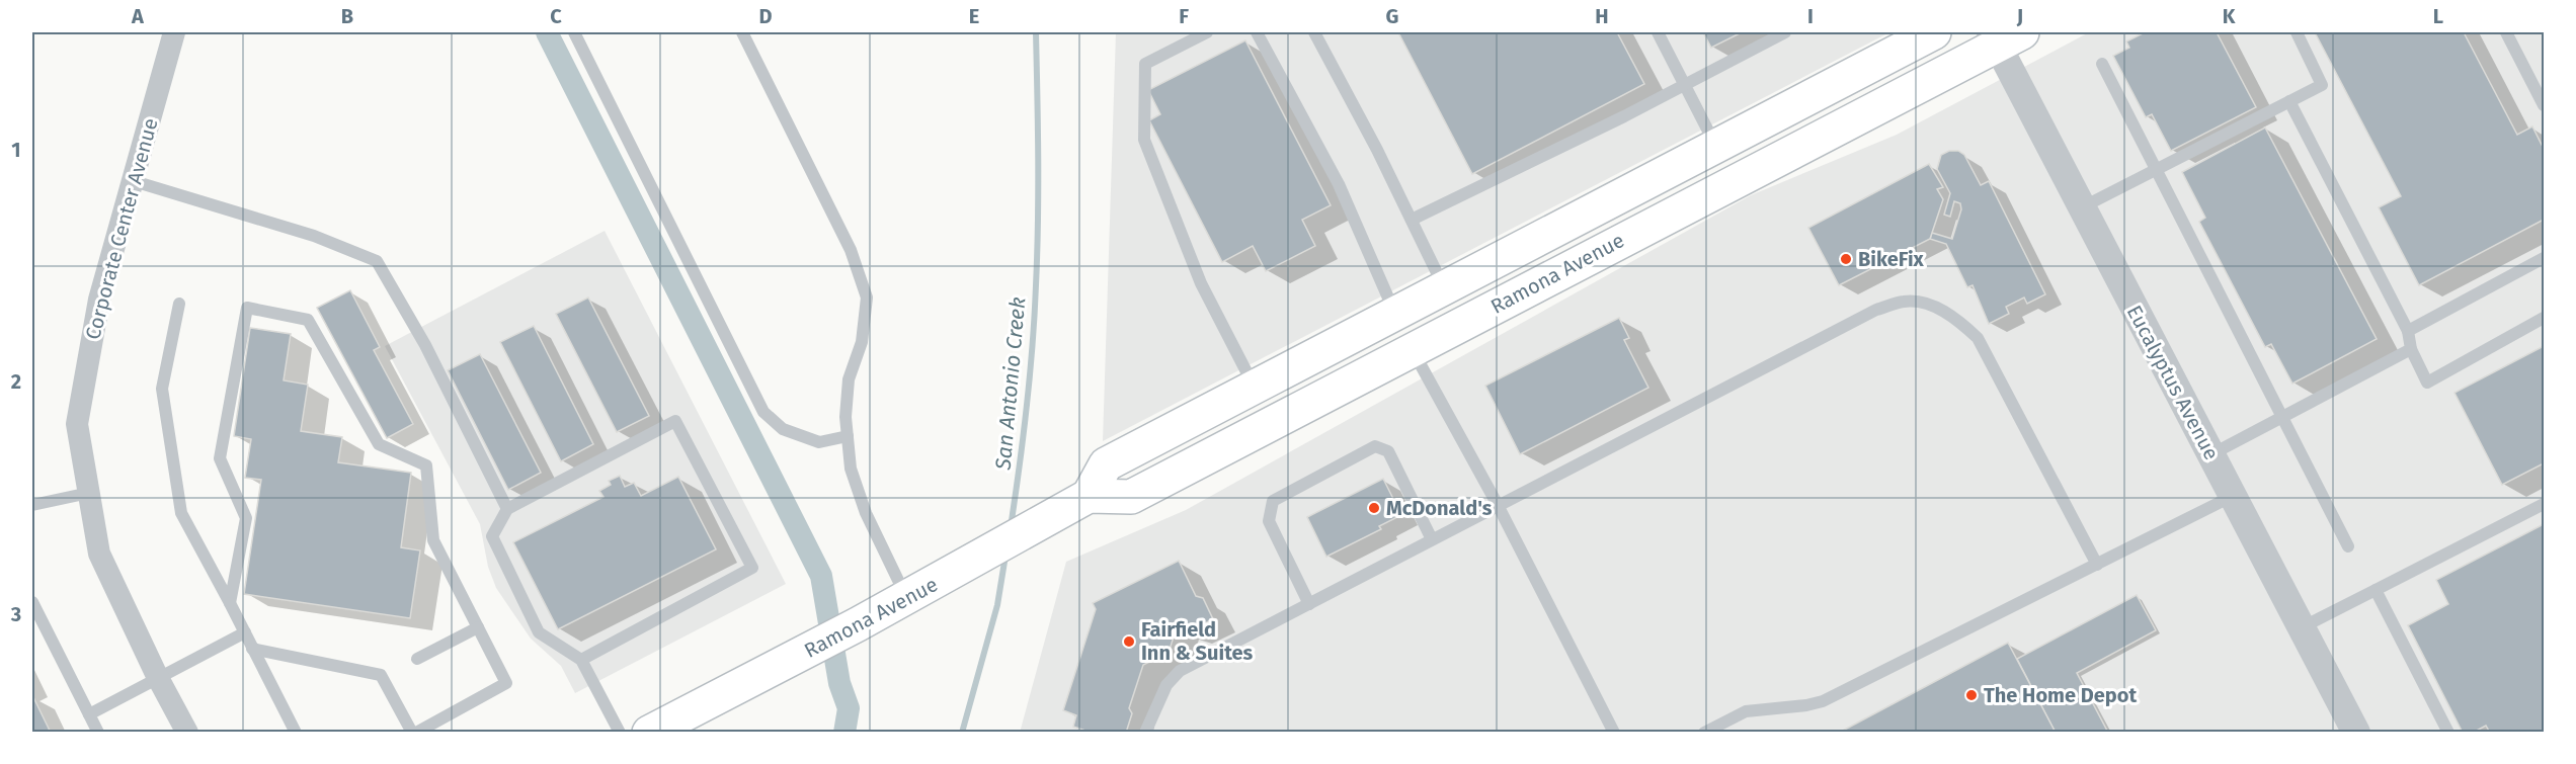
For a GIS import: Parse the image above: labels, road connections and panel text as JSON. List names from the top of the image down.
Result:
{
  "streets": {
    "main road": ["Ramona Avenue"],
    "street": ["Corporate Center Avenue", "Eucalyptus Avenue"]
  },
  "crossings": [
    ["Ramona Avenue", "Eucalyptus Avenue"]
  ],
  "water": ["San Antonio Creek"],
  "places": [
    "BikeFix",
    "McDonald's",
    "Fairfield Inn & Suites",
    "The Home Depot"
  ],
  "grid": {
    "columns": [
      "A",
      "B",
      "C",
      "D",
      "E",
      "F",
      "G",
      "H",
      "I",
      "J",
      "K",
      "L"
    ],
    "rows": ["1", "2", "3"]
  }
}
